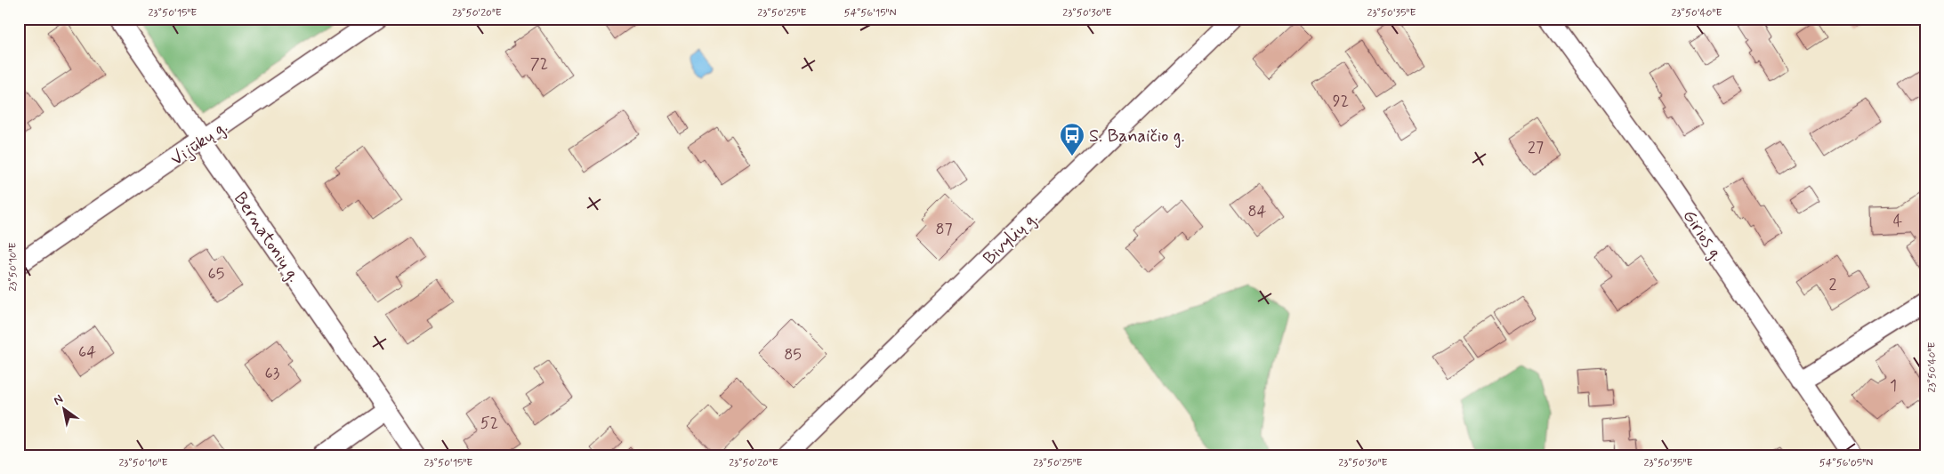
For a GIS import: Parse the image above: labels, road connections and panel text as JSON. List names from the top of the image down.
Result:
{
  "streets": {
    "street": [
      "Vijūkų g.",
      "Girios g.",
      "Bernatonių g.",
      "Bivylių g."
    ]
  },
  "crossings": [
    ["Vijūkų g.", "Bernatonių g."]
  ],
  "places": {
    "bus stop": ["S. Banaičio g."]
  },
  "house_numbers": [
    "72",
    "92",
    "27",
    "84",
    "4",
    "87",
    "65",
    "2",
    "64",
    "85",
    "63",
    "1",
    "52"
  ],
  "north": "top left",
  "coordinates": [
    "23°50'15\"E",
    "23°50'20\"E",
    "23°50'25\"E",
    "54°56'15\"N",
    "23°50'30\"E",
    "23°50'35\"E",
    "23°50'40\"E",
    "23°50'10\"E",
    "54°56'05\"N"
  ]
}
